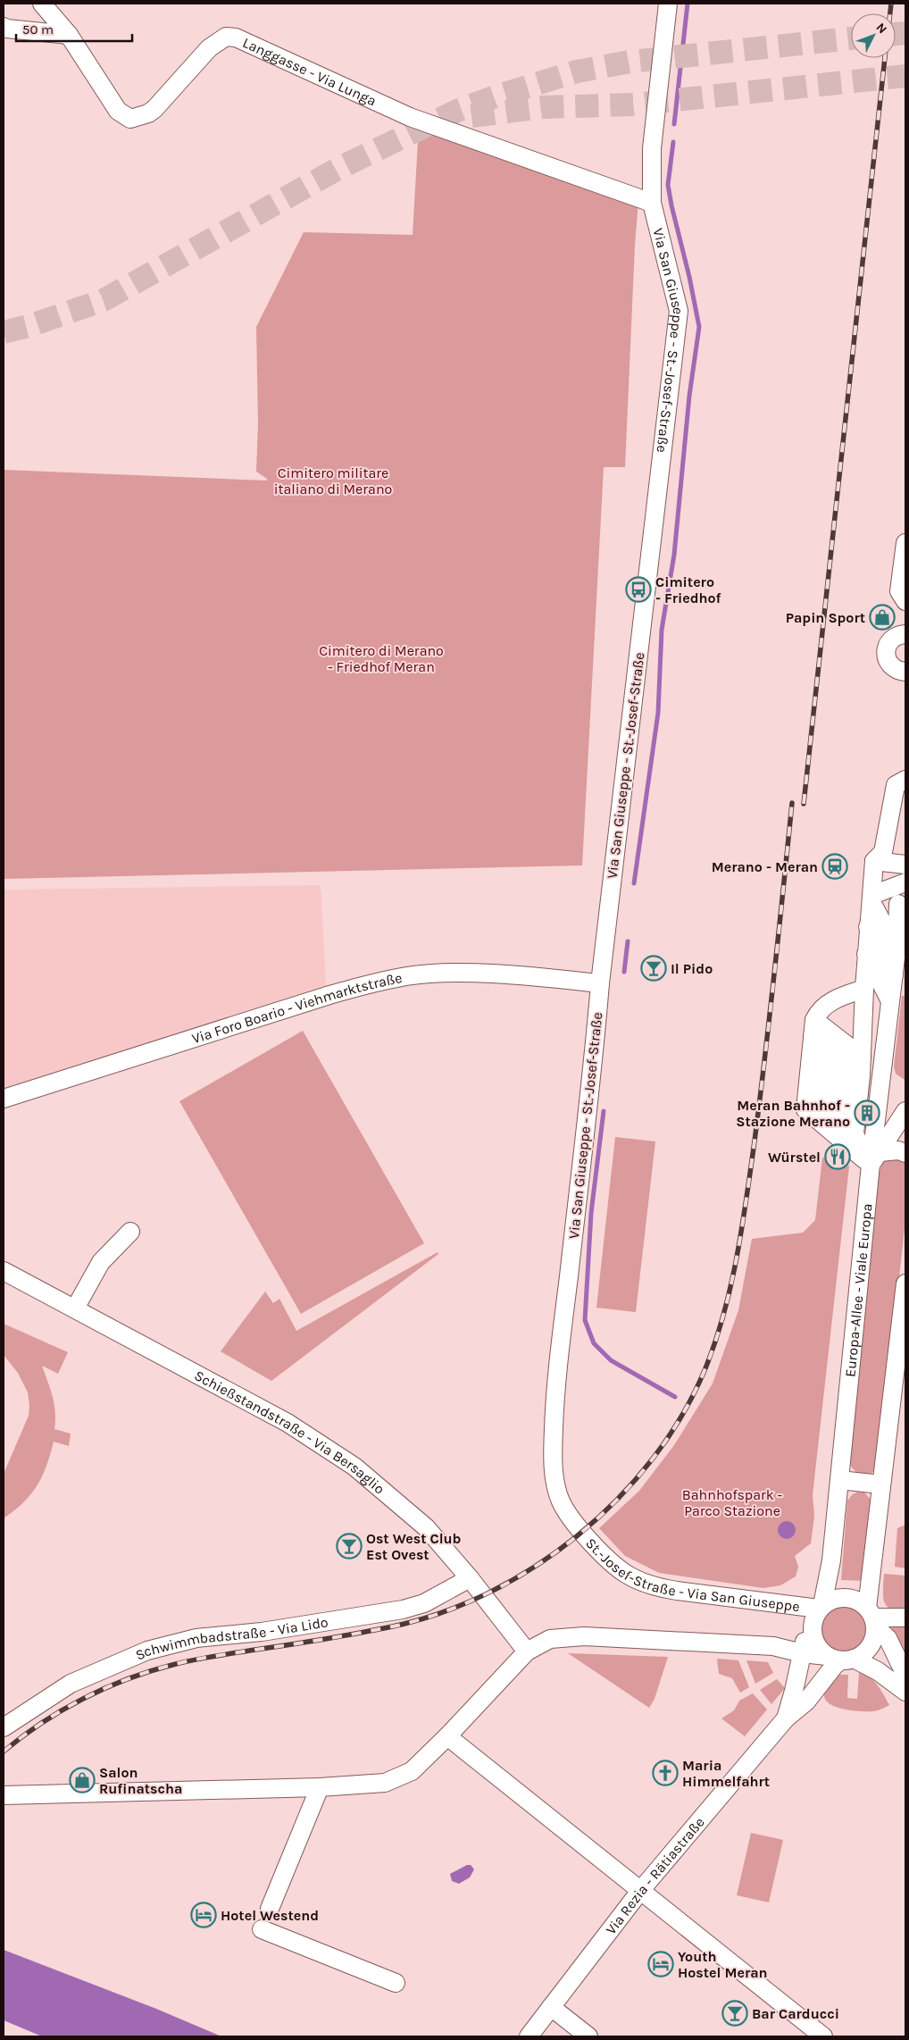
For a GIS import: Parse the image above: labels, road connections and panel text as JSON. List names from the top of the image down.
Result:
{
  "streets": {
    "street": [
      "Langgasse - Via Lunga",
      "Via San Giuseppe - St.-Josef-Straße",
      "Via Foro Boario - Viehmarktstraße",
      "Europa-Allee - Viale Europa",
      "Schießstandstraße - Via Bersaglio",
      "St.-Josef-Straße - Via San Giuseppe",
      "Schwimmbadstraße - Via Lido",
      "Via Rezia - Rätiastraße"
    ]
  },
  "crossings": [
    ["Langgasse - Via Lunga", "Via San Giuseppe - St.-Josef-Straße"],
    ["Via San Giuseppe - St.-Josef-Straße", "Via Foro Boario - Viehmarktstraße"],
    ["Via San Giuseppe - St.-Josef-Straße", "St.-Josef-Straße - Via San Giuseppe"],
    ["Europa-Allee - Viale Europa", "St.-Josef-Straße - Via San Giuseppe"],
    ["Schießstandstraße - Via Bersaglio", "Schwimmbadstraße - Via Lido"]
  ],
  "parks": ["Cimitero militare italiano di Merano", "Cimitero di Merano - Friedhof Meran", "Bahnhofspark - Parco Stazione"],
  "places": {
    "bus stop": ["Cimitero - Friedhof"],
    "shop": ["Papin Sport", "Salon Rufinatscha"],
    "station": ["Merano - Meran"],
    "bar": ["Il Pido", "Ost West Club Est Ovest", "Bar Carducci"],
    "building": ["Meran Bahnhof - Stazione Merano"],
    "restaurant": ["Würstel"],
    "church": ["Maria Himmelfahrt"],
    "hotel": ["Hotel Westend", "Youth Hostel Meran"]
  },
  "scale_bar": "50 m",
  "north": "top right"
}
